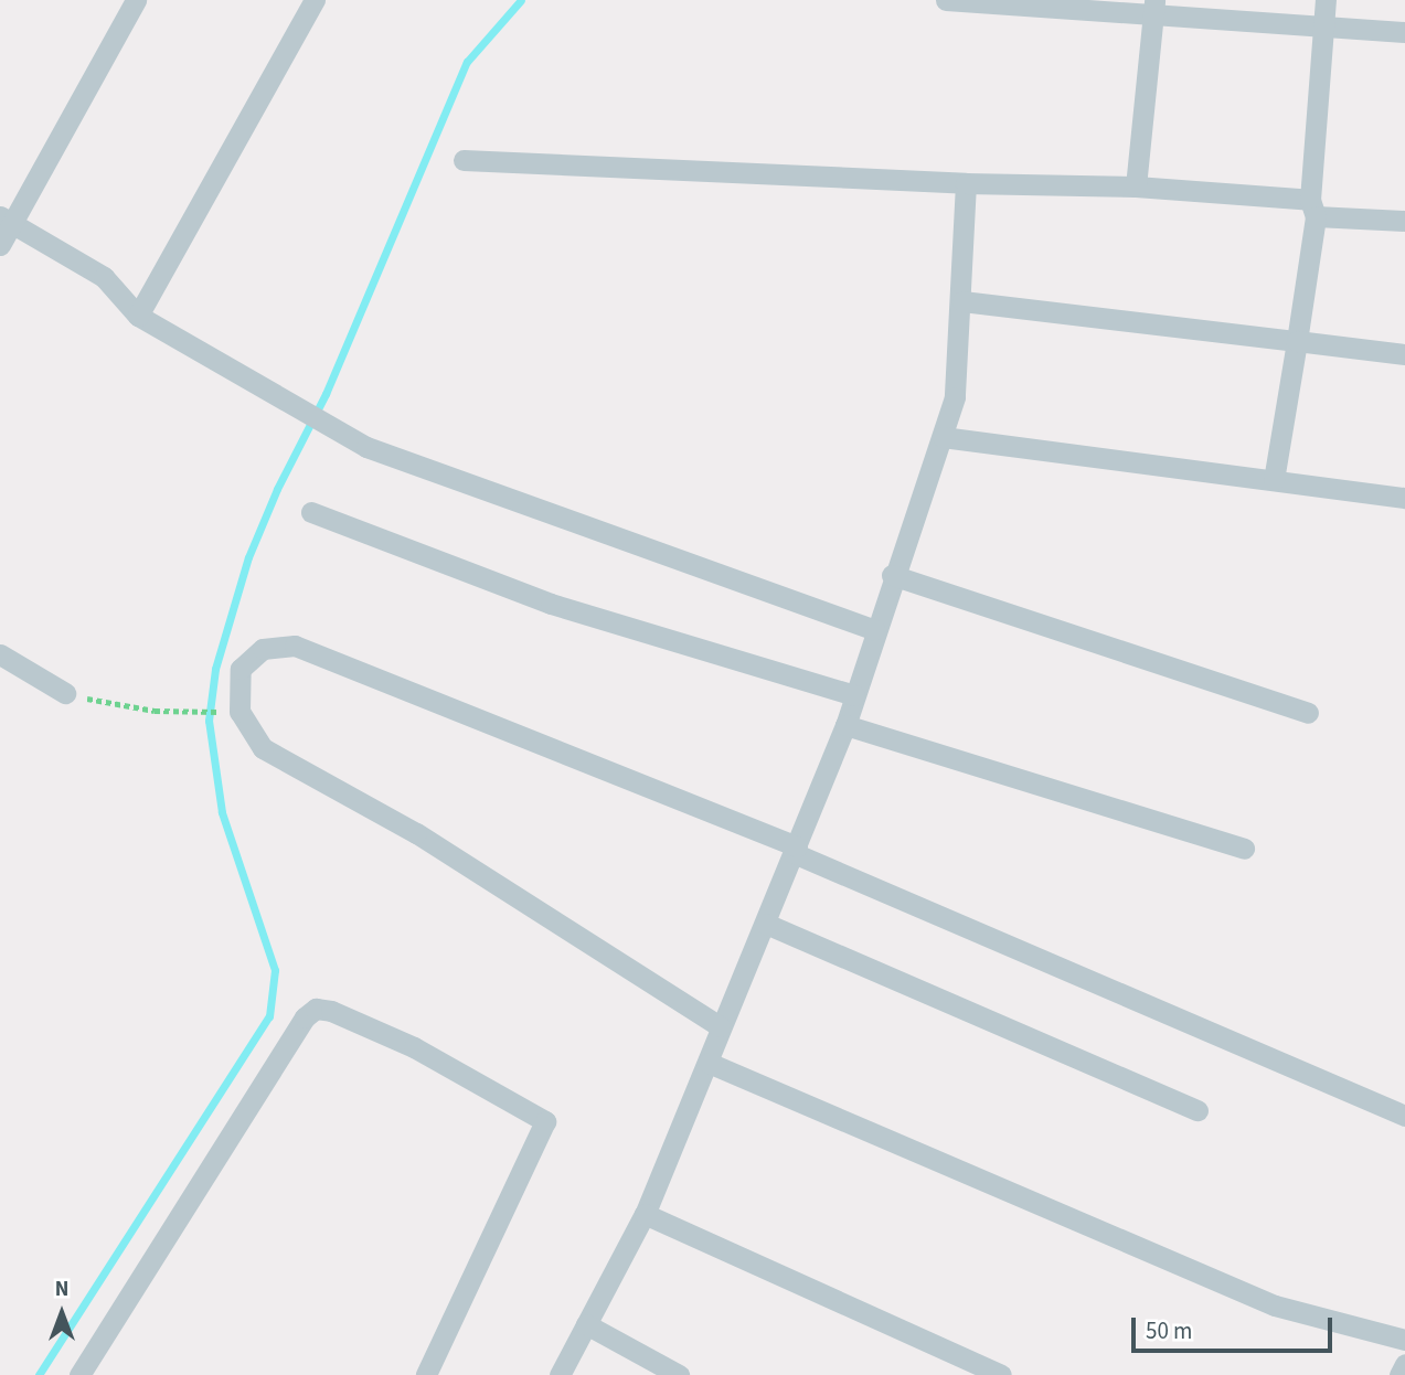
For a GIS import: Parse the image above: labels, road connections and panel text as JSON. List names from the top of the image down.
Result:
{
  "scale_bar": "50 m",
  "north": "top"
}
